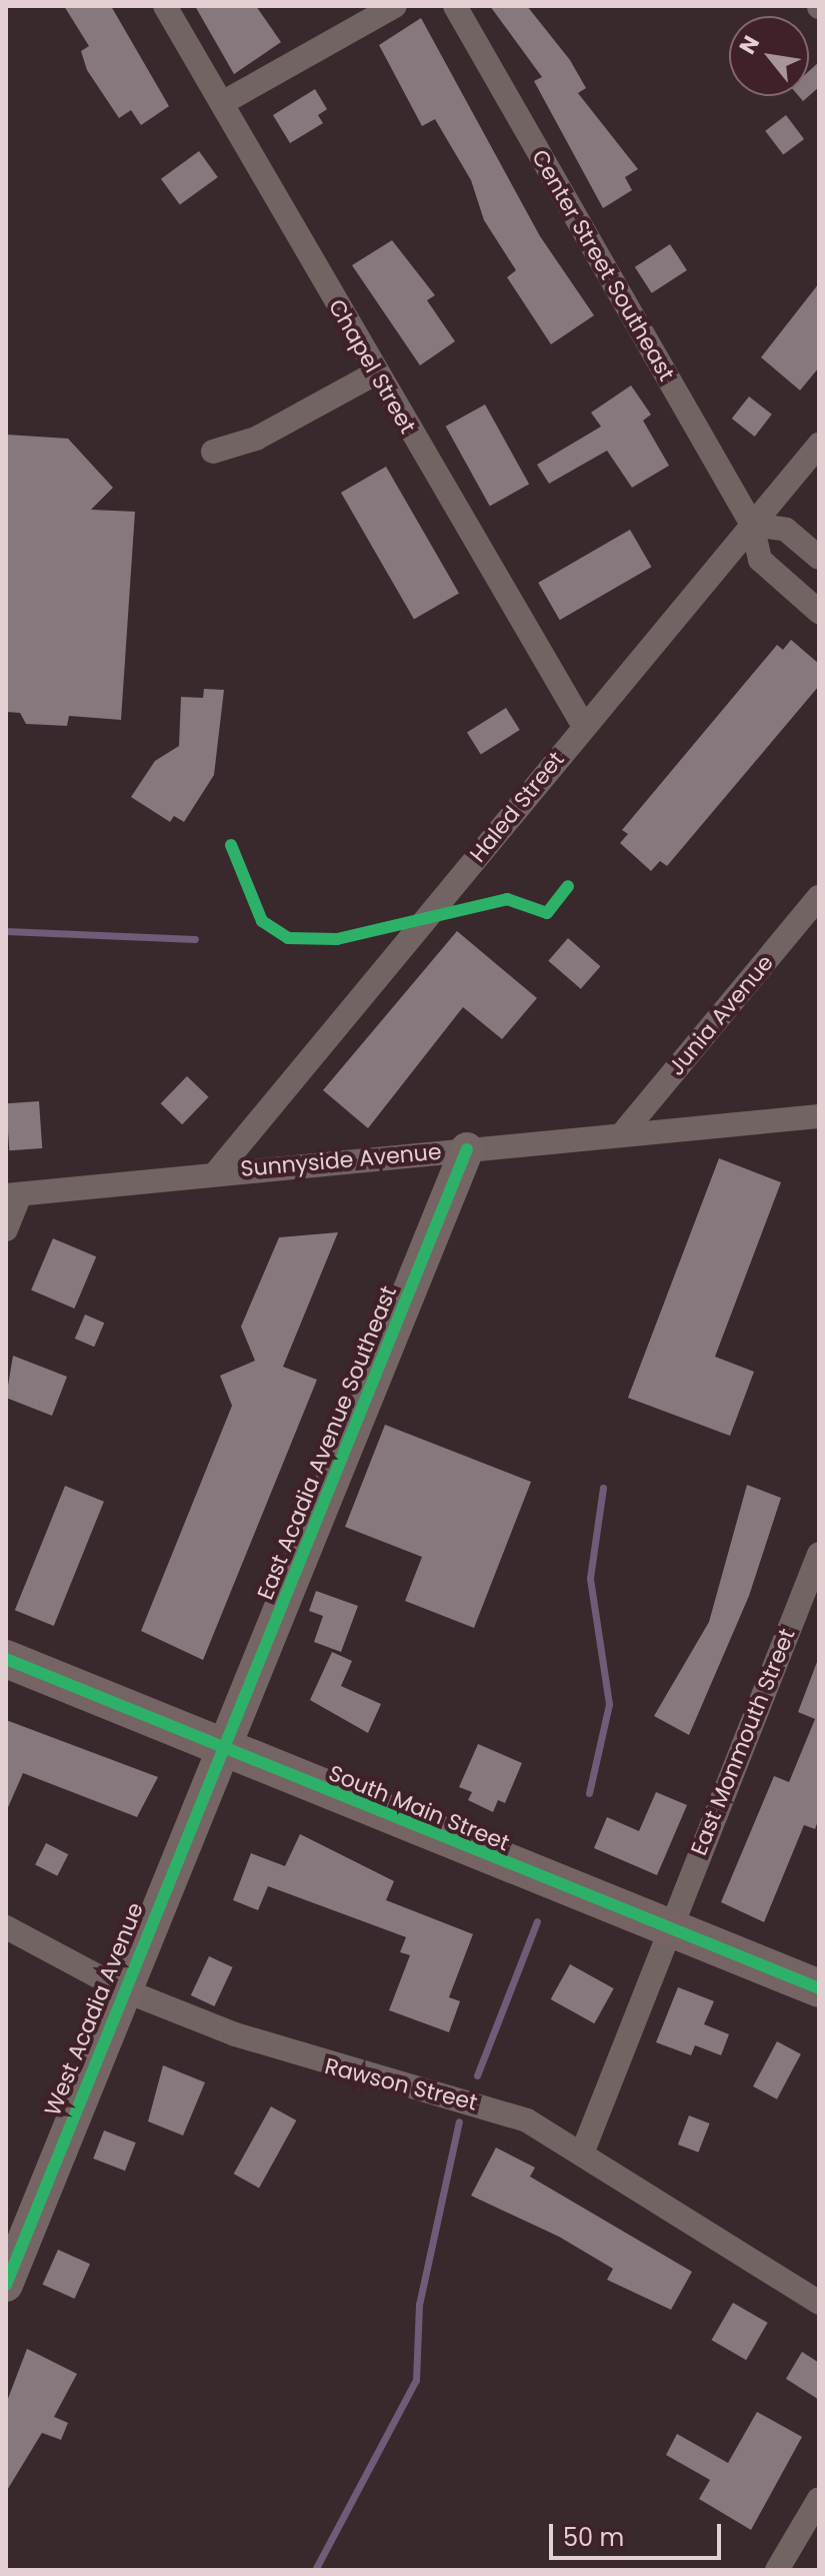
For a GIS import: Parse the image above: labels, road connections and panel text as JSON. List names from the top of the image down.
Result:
{
  "streets": {
    "main road": ["South Main Street"],
    "street": [
      "Center Street Southeast",
      "Chapel Street",
      "Haled Street",
      "Junia Avenue",
      "Sunnyside Avenue",
      "East Acadia Avenue Southeast",
      "East Monmouth Street",
      "West Acadia Avenue",
      "Rawson Street"
    ]
  },
  "crossings": [
    ["Center Street Southeast", "Haled Street"],
    ["Chapel Street", "Haled Street"],
    ["Haled Street", "Sunnyside Avenue"],
    ["Junia Avenue", "Sunnyside Avenue"],
    ["Sunnyside Avenue", "East Acadia Avenue Southeast"],
    ["East Acadia Avenue Southeast", "South Main Street"],
    ["East Acadia Avenue Southeast", "West Acadia Avenue"],
    ["East Monmouth Street", "South Main Street"],
    ["East Monmouth Street", "Rawson Street"],
    ["South Main Street", "West Acadia Avenue"],
    ["West Acadia Avenue", "Rawson Street"]
  ],
  "scale_bar": "50 m",
  "north": "top left"
}
